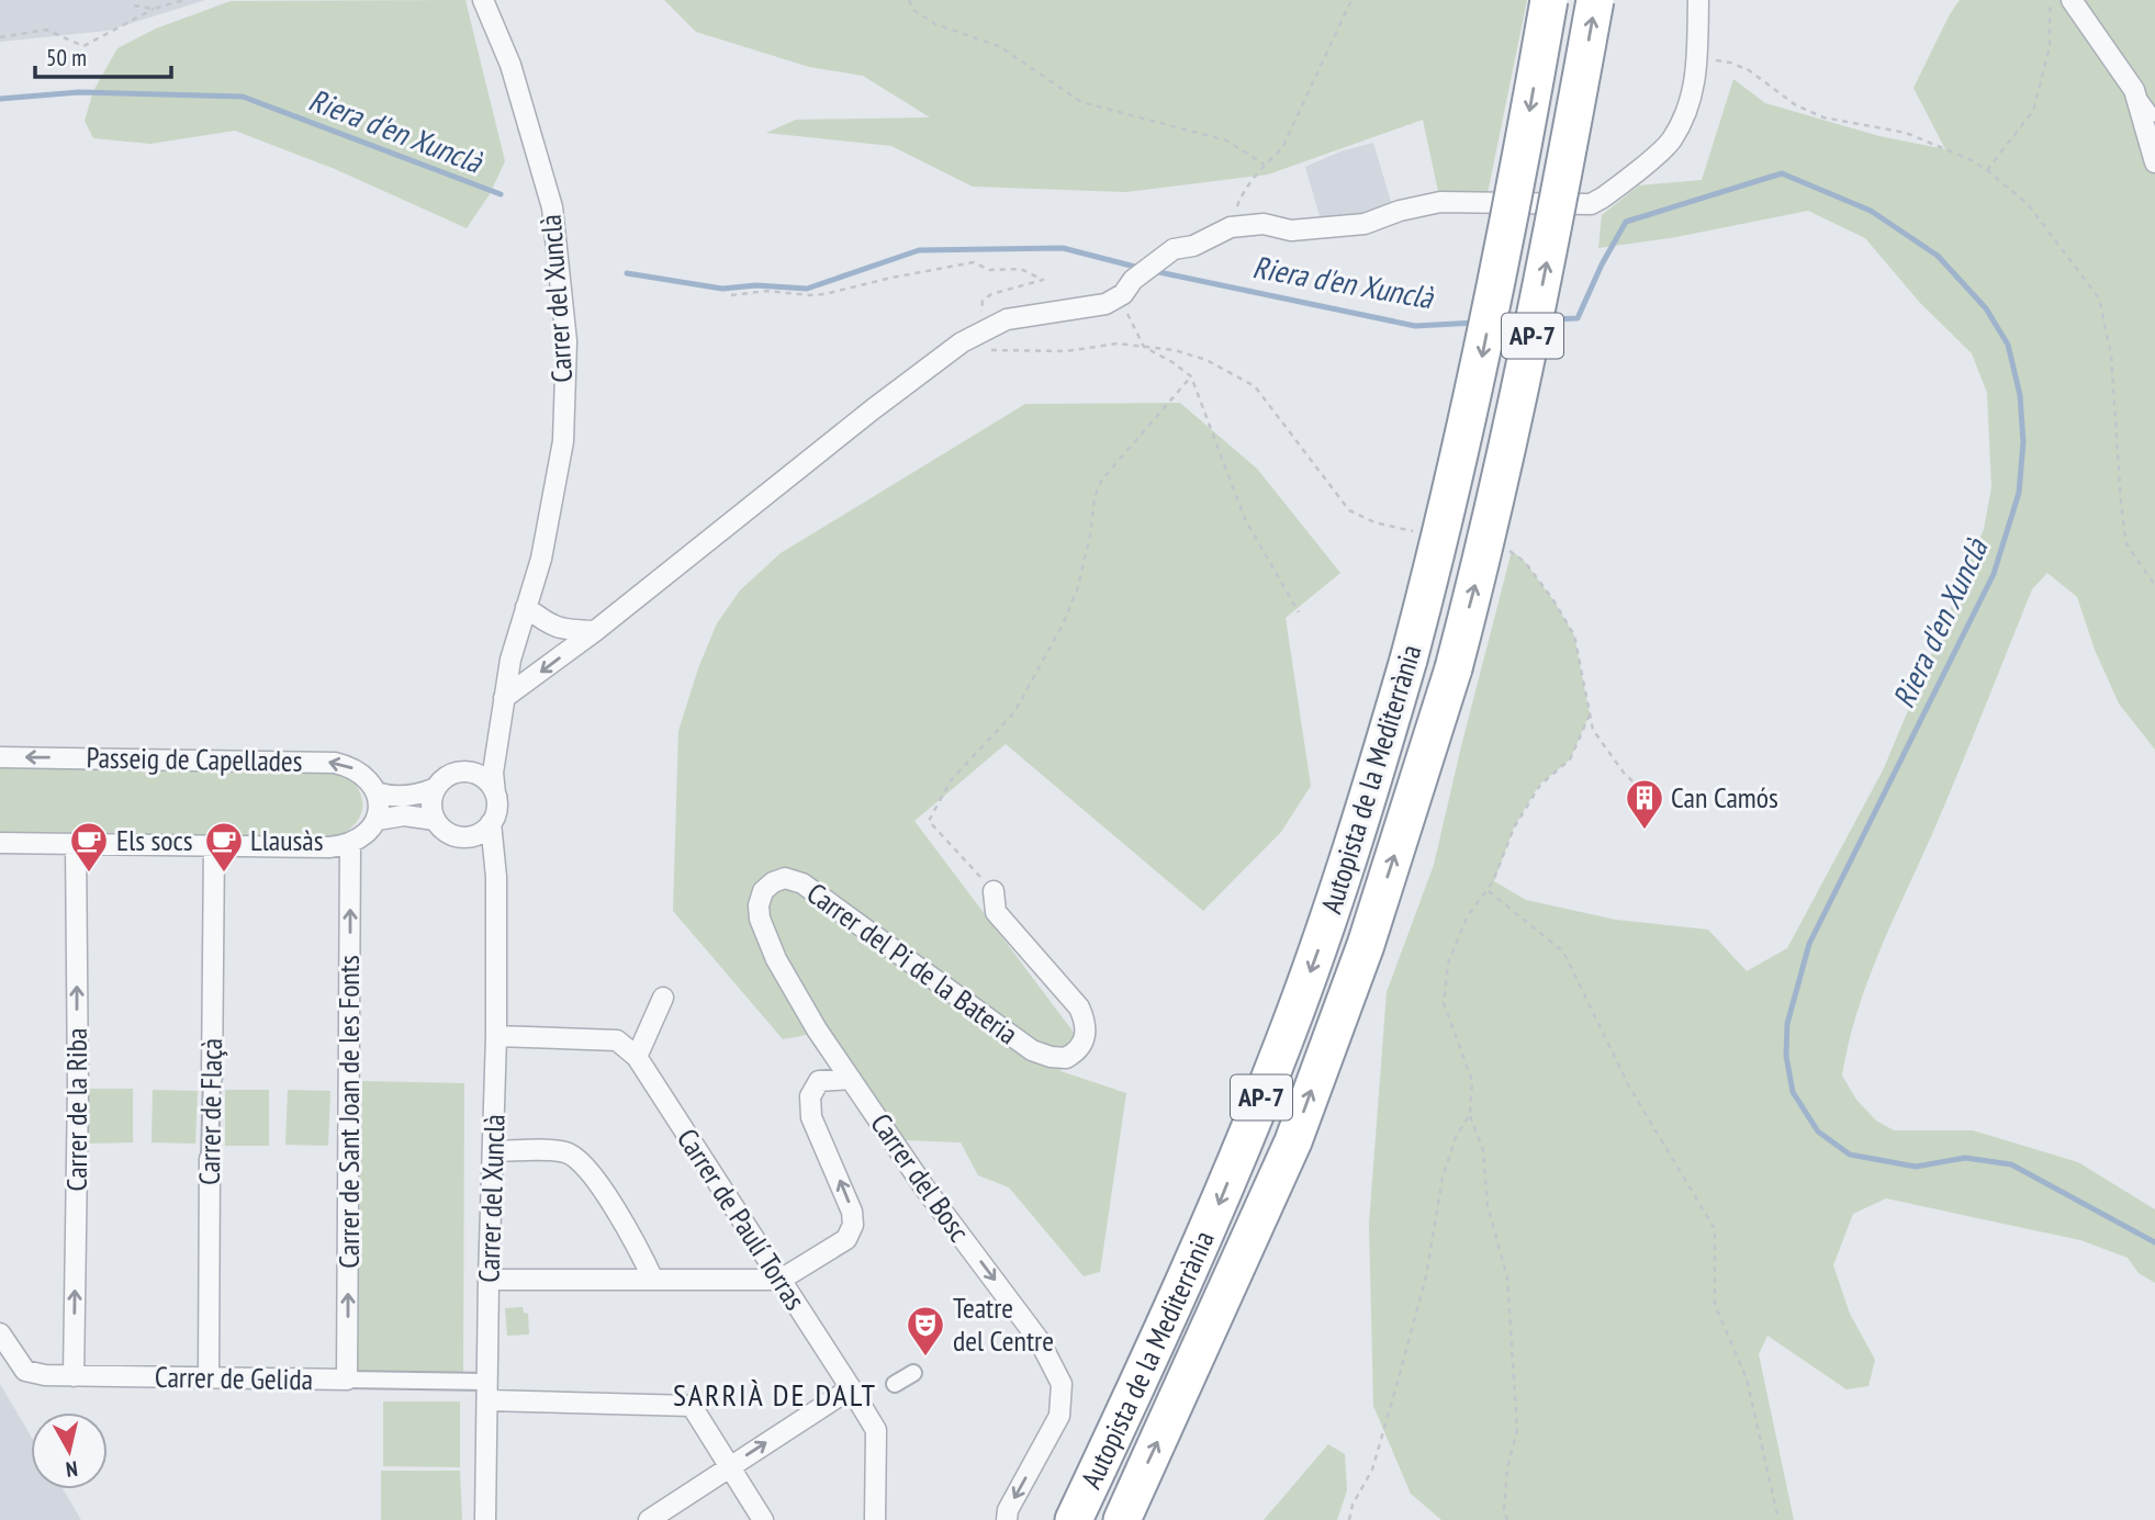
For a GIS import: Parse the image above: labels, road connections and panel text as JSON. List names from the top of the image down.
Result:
{
  "streets": {
    "highway": ["AP-7", "Autopista de la Mediterrània"],
    "street": [
      "Carrer del Xunclà",
      "Passeig de Capellades",
      "Carrer del Pi de la Bateria",
      "Carrer de la Riba",
      "Carrer de Flaçà",
      "Carrer de Sant Joan de les Fonts",
      "Carrer del Bosc",
      "Carrer de Paulí Torras",
      "Carrer de Gelida"
    ]
  },
  "crossings": [
    ["Carrer del Xunclà", "Carrer de Paulí Torras"],
    ["Carrer del Xunclà", "Carrer de Gelida"],
    ["Carrer del Pi de la Bateria", "Carrer del Bosc"],
    ["Carrer de la Riba", "Carrer de Gelida"],
    ["Carrer de Flaçà", "Carrer de Gelida"],
    ["Carrer de Sant Joan de les Fonts", "Carrer de Gelida"],
    ["Carrer del Bosc", "Carrer de Paulí Torras"]
  ],
  "one_way": ["Carrer de la Riba", "Carrer de Sant Joan de les Fonts"],
  "districts": ["SARRIÀ DE DALT"],
  "water": ["Riera d'en Xunclà"],
  "places": {
    "building": ["Can Camós"],
    "cafe": ["Els socs", "Llausàs"],
    "theatre": ["Teatre del Centre"]
  },
  "scale_bar": "50 m",
  "north": "bottom"
}
